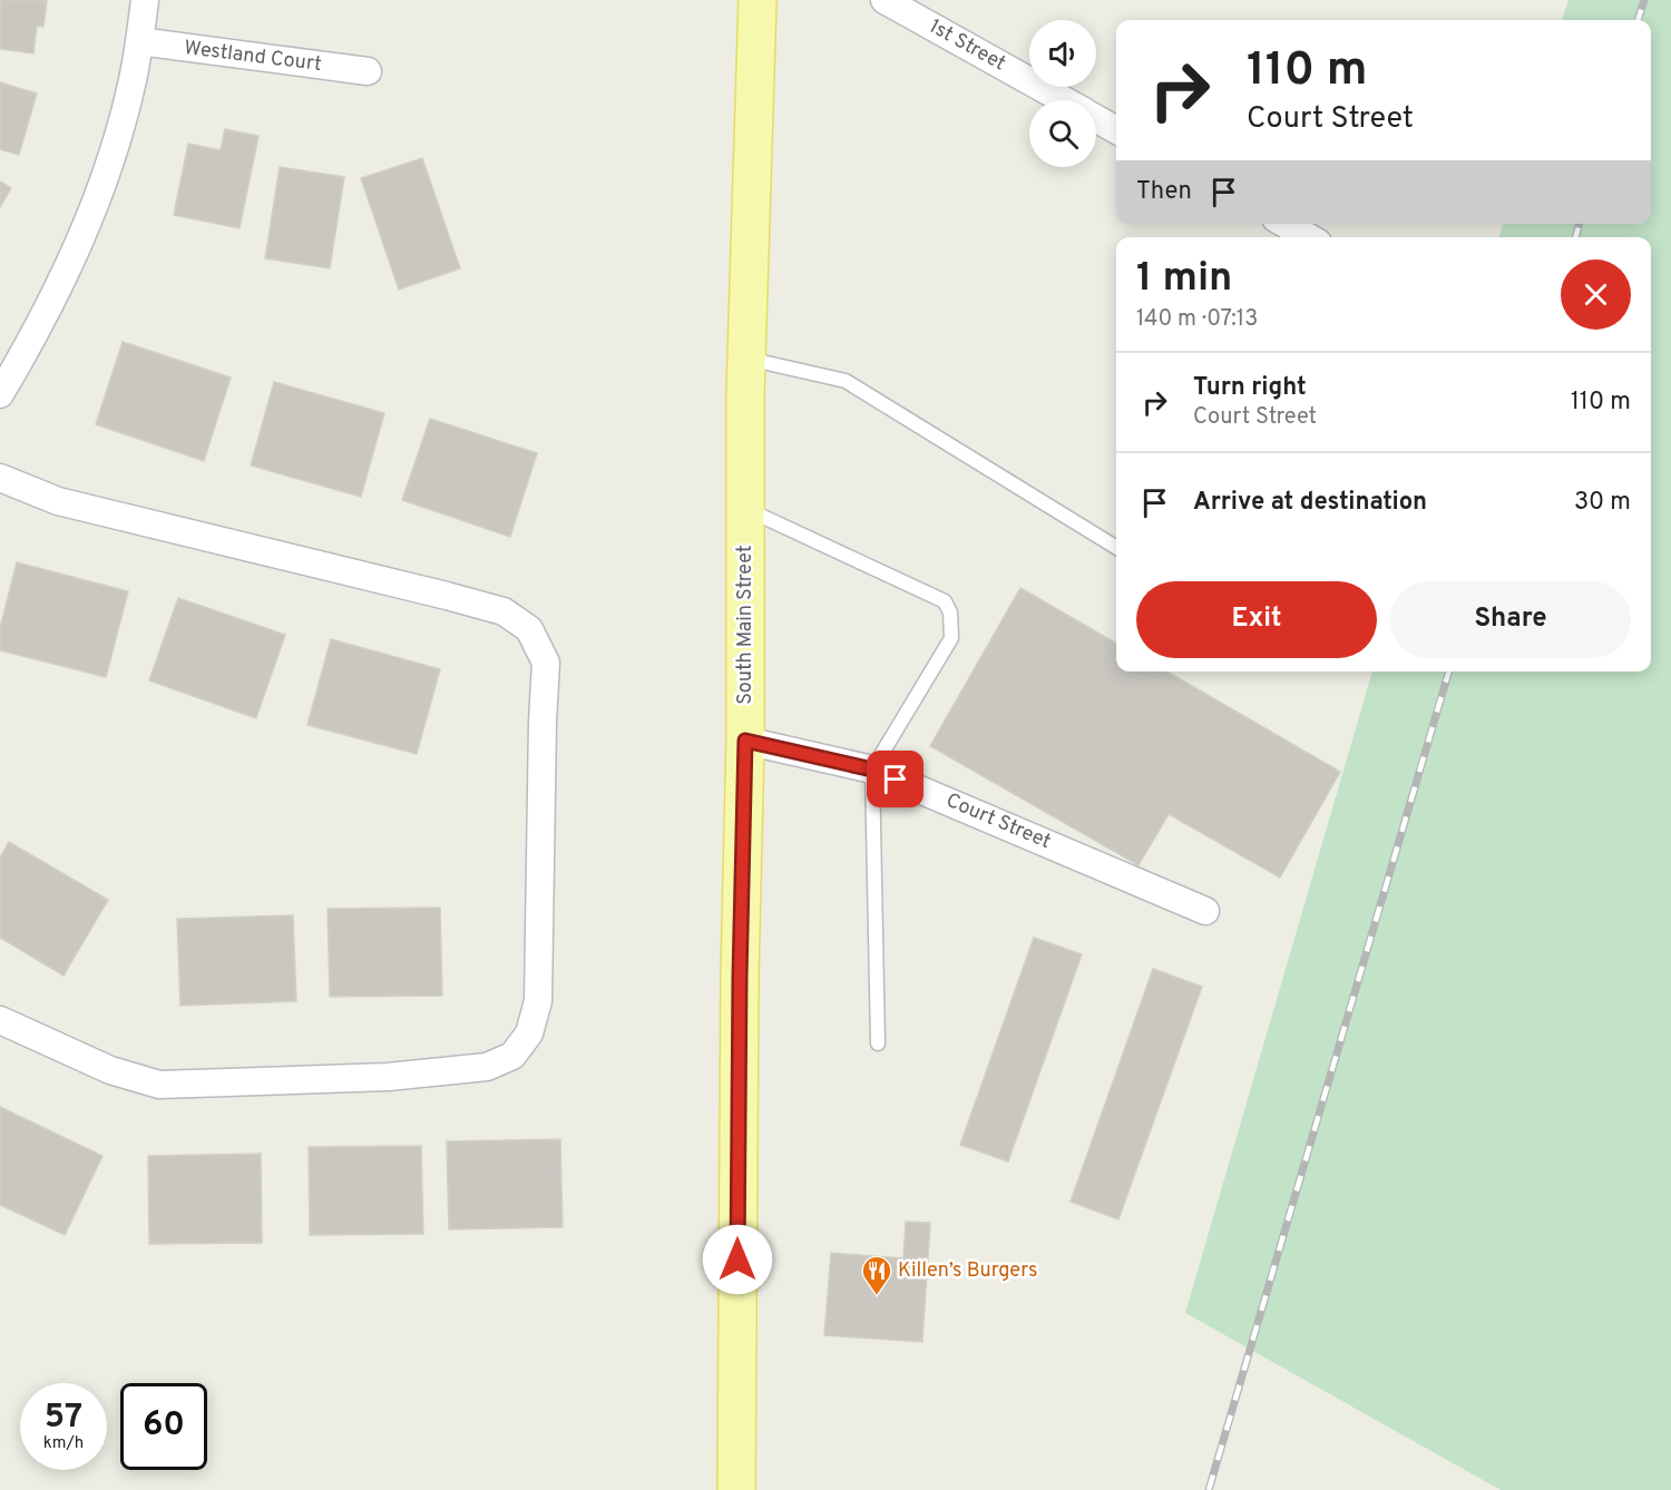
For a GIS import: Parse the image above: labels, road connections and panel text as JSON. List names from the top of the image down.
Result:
{
  "streets": {
    "main road": ["South Main Street"],
    "street": ["1st Street", "Westland Court", "Court Street"]
  },
  "crossings": [
    ["South Main Street", "Court Street"]
  ],
  "places": {
    "restaurant": ["Killen’s Burgers"]
  },
  "page": {
    "turn": ["110 m", "Court Street"],
    "then": "Then",
    "heading": ["1 min", "140 m · 07:13"],
    "list": [
      {
        "name": "Turn right",
        "note": "Court Street",
        "value": "110 m"
      },
      {
        "name": "Arrive at destination",
        "value": "30 m"
      }
    ],
    "buttons": ["Exit", "Share"],
    "speed": "57 km/h",
    "limit": "60"
  }
}
